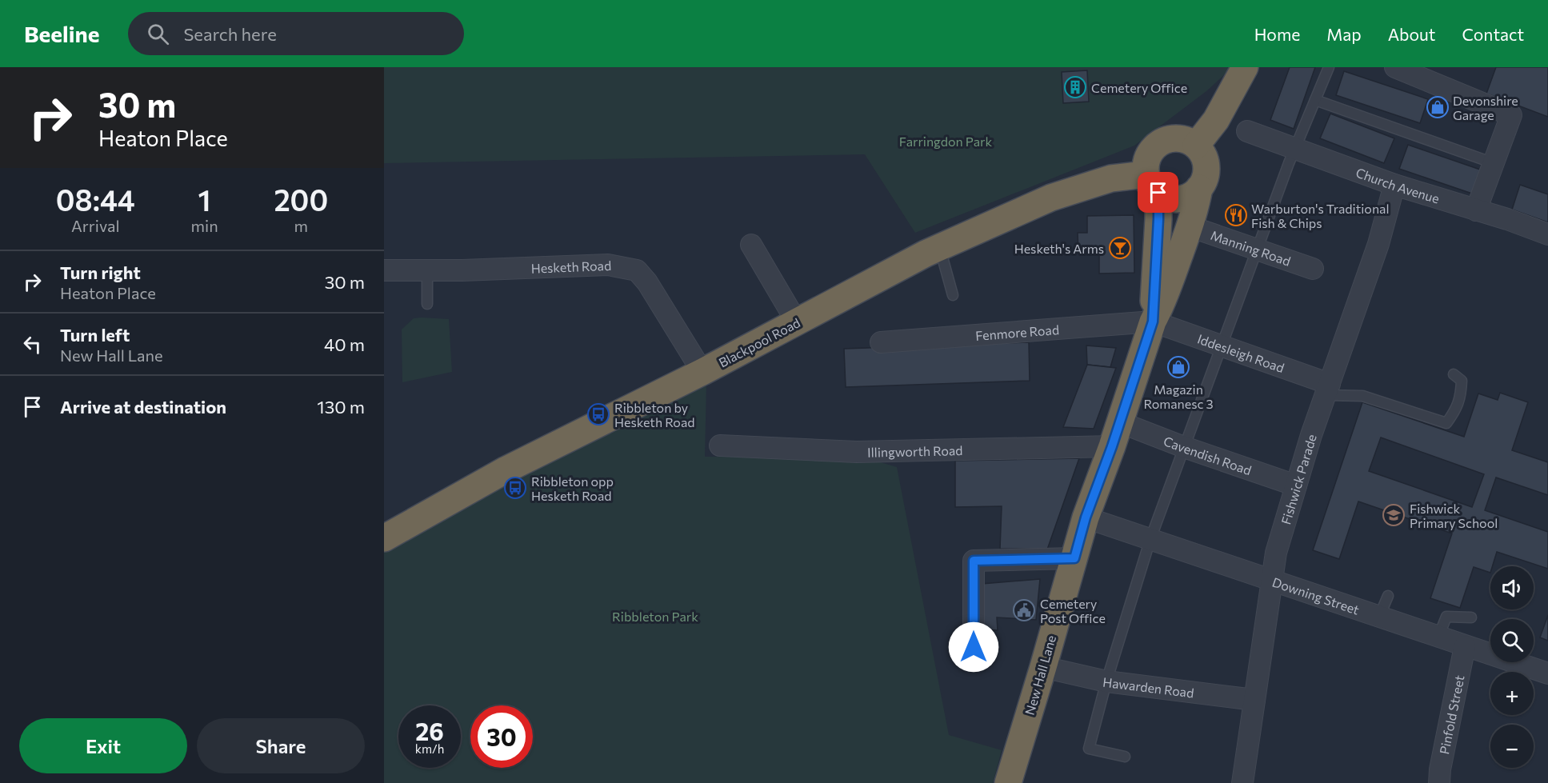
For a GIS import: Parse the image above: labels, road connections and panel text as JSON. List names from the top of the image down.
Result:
{
  "streets": {
    "highway": ["Blackpool Road", "New Hall Lane"],
    "street": [
      "Church Avenue",
      "Manning Road",
      "Hesketh Road",
      "Fenmore Road",
      "Iddesleigh Road",
      "Illingworth Road",
      "Cavendish Road",
      "Fishwick Parade",
      "Downing Street",
      "Hawarden Road",
      "Pinfold Street"
    ]
  },
  "crossings": [
    ["Church Avenue", "Fishwick Parade"],
    ["Manning Road", "New Hall Lane"],
    ["Hesketh Road", "Blackpool Road"],
    ["Fenmore Road", "Iddesleigh Road"],
    ["Fenmore Road", "New Hall Lane"],
    ["Blackpool Road", "New Hall Lane"],
    ["Iddesleigh Road", "Fishwick Parade"],
    ["Iddesleigh Road", "New Hall Lane"],
    ["Illingworth Road", "New Hall Lane"],
    ["Cavendish Road", "Fishwick Parade"],
    ["Cavendish Road", "New Hall Lane"],
    ["Fishwick Parade", "Downing Street"],
    ["Fishwick Parade", "Hawarden Road"],
    ["Downing Street", "New Hall Lane"],
    ["Downing Street", "Pinfold Street"],
    ["New Hall Lane", "Hawarden Road"]
  ],
  "parks": ["Farringdon Park", "Ribbleton Park"],
  "places": {
    "building": ["Cemetery Office"],
    "shop": ["Devonshire Garage", "Magazin Romanesc 3"],
    "restaurant": ["Warburton's Traditional Fish & Chips"],
    "bar": ["Hesketh's Arms"],
    "bus stop": ["Ribbleton by Hesketh Road", "Ribbleton opp Hesketh Road"],
    "school or university": ["Fishwick Primary School"],
    "public building": ["Cemetery Post Office"]
  },
  "page": {
    "header": "Beeline",
    "search": "Search here",
    "nav": [
      "Home",
      "Map",
      "About",
      "Contact"
    ],
    "turn": ["30 m", "Heaton Place"],
    "eta": [
      "08:44",
      "Arrival",
      "1",
      "min",
      "200",
      "m"
    ],
    "list": [
      {
        "name": "Turn right",
        "note": "Heaton Place",
        "value": "30 m"
      },
      {
        "name": "Turn left",
        "note": "New Hall Lane",
        "value": "40 m"
      },
      {
        "name": "Arrive at destination",
        "value": "130 m"
      }
    ],
    "map_buttons": ["+", "−"],
    "speed": "26 km/h",
    "limit": "30",
    "buttons": ["Exit", "Share"]
  }
}
